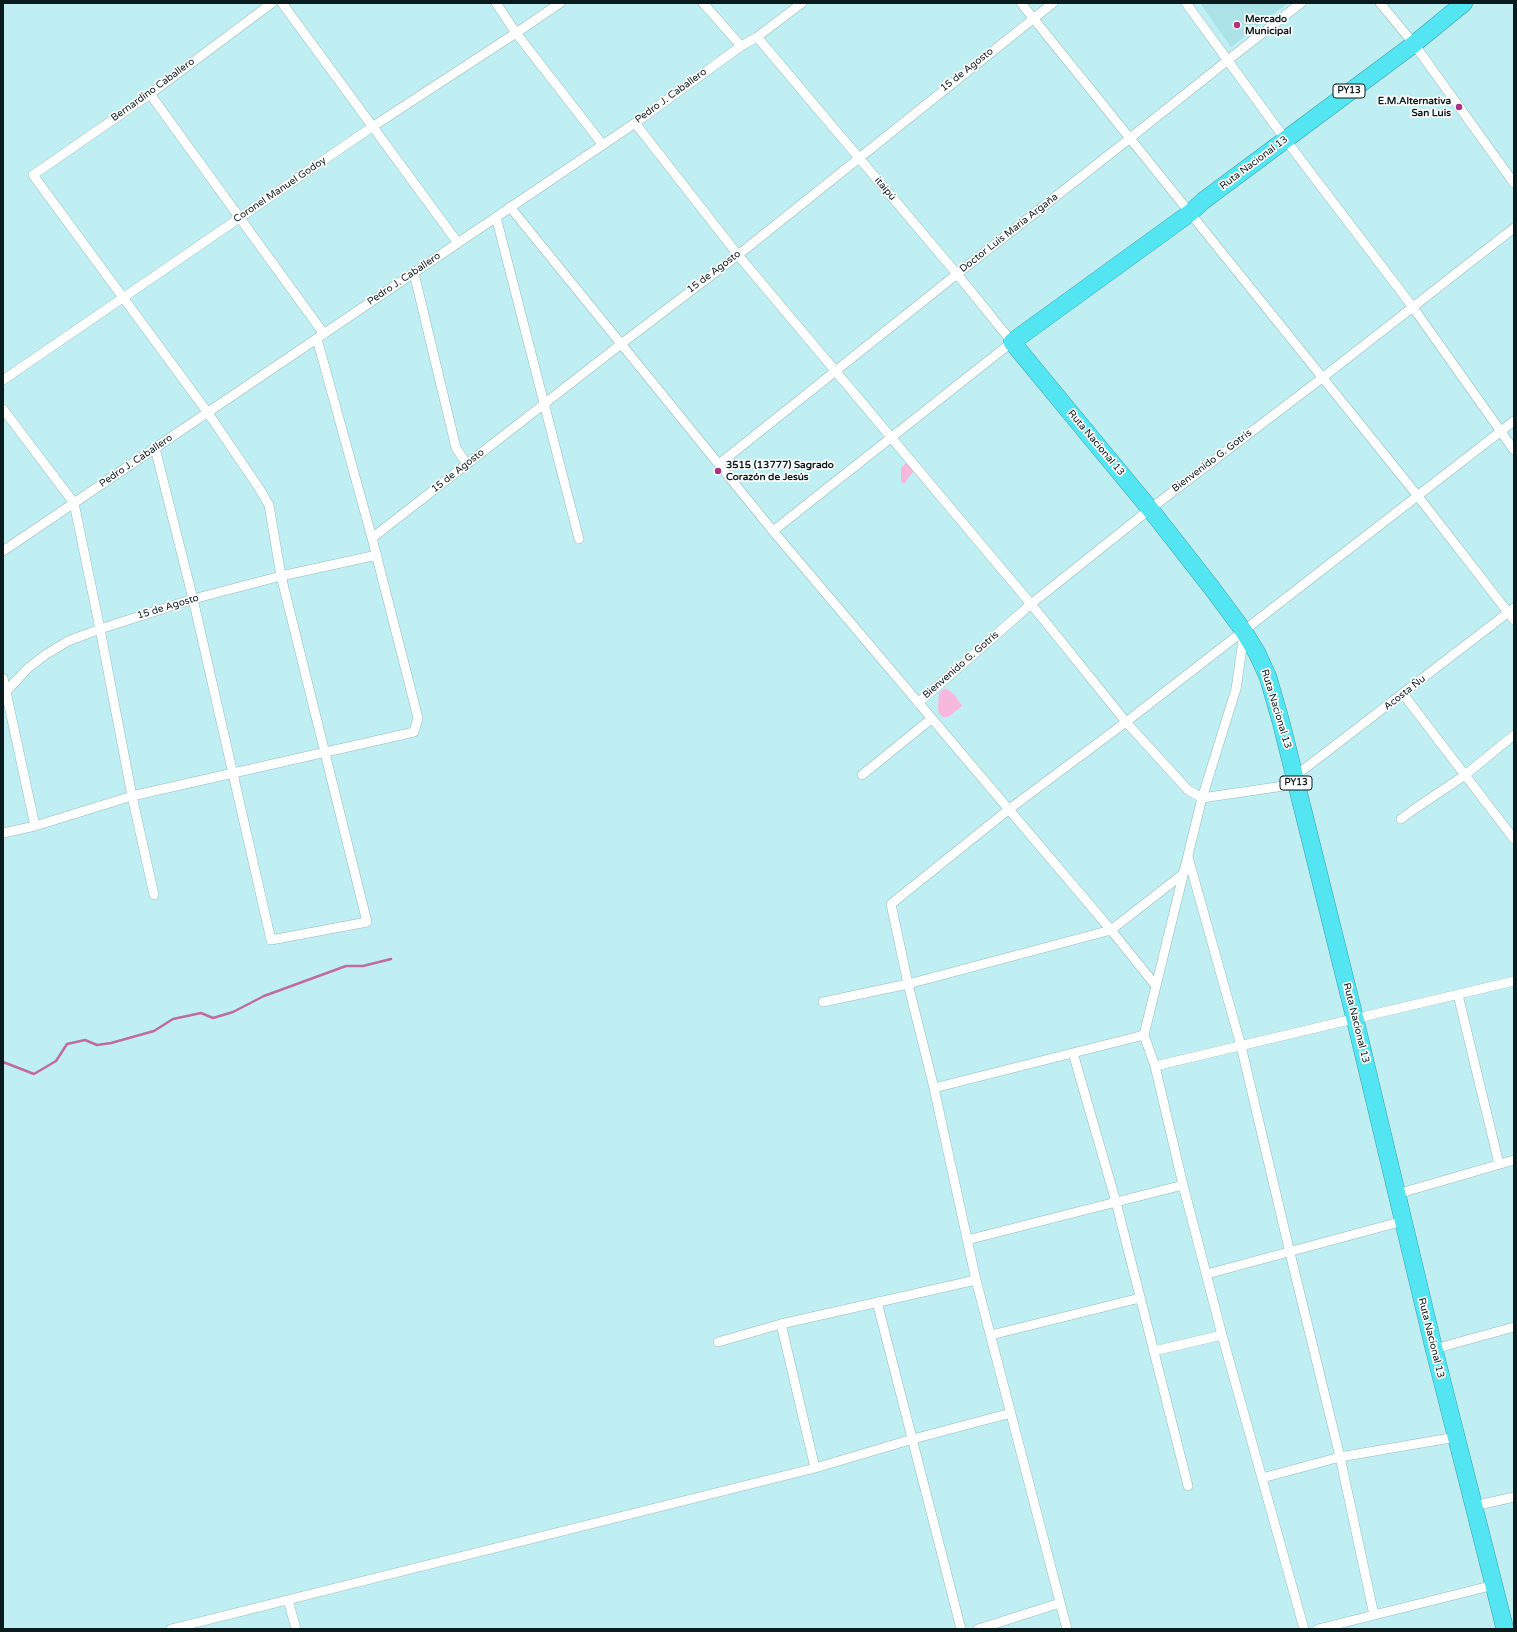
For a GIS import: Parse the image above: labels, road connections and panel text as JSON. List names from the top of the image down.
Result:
{
  "streets": {
    "highway": ["PY13", "Ruta Nacional 13"],
    "street": [
      "15 de Agosto",
      "Bernardino Caballero",
      "Pedro J. Caballero",
      "itaipú",
      "Coronel Manuel Godoy",
      "Doctor Luis María Argaña",
      "Bienvenido G. Gotris",
      "Acosta Ñu"
    ]
  },
  "crossings": [
    ["15 de Agosto", "itaipú"],
    ["Bernardino Caballero", "Coronel Manuel Godoy"],
    ["Pedro J. Caballero", "itaipú"],
    ["Ruta Nacional 13", "itaipú"],
    ["Ruta Nacional 13", "Bienvenido G. Gotris"],
    ["Ruta Nacional 13", "Acosta Ñu"],
    ["itaipú", "Doctor Luis María Argaña"]
  ],
  "places": ["Mercado Municipal", "E.M.Alternativa San Luis", "3515 (13777) Sagrado Corazón de Jesús"]
}
